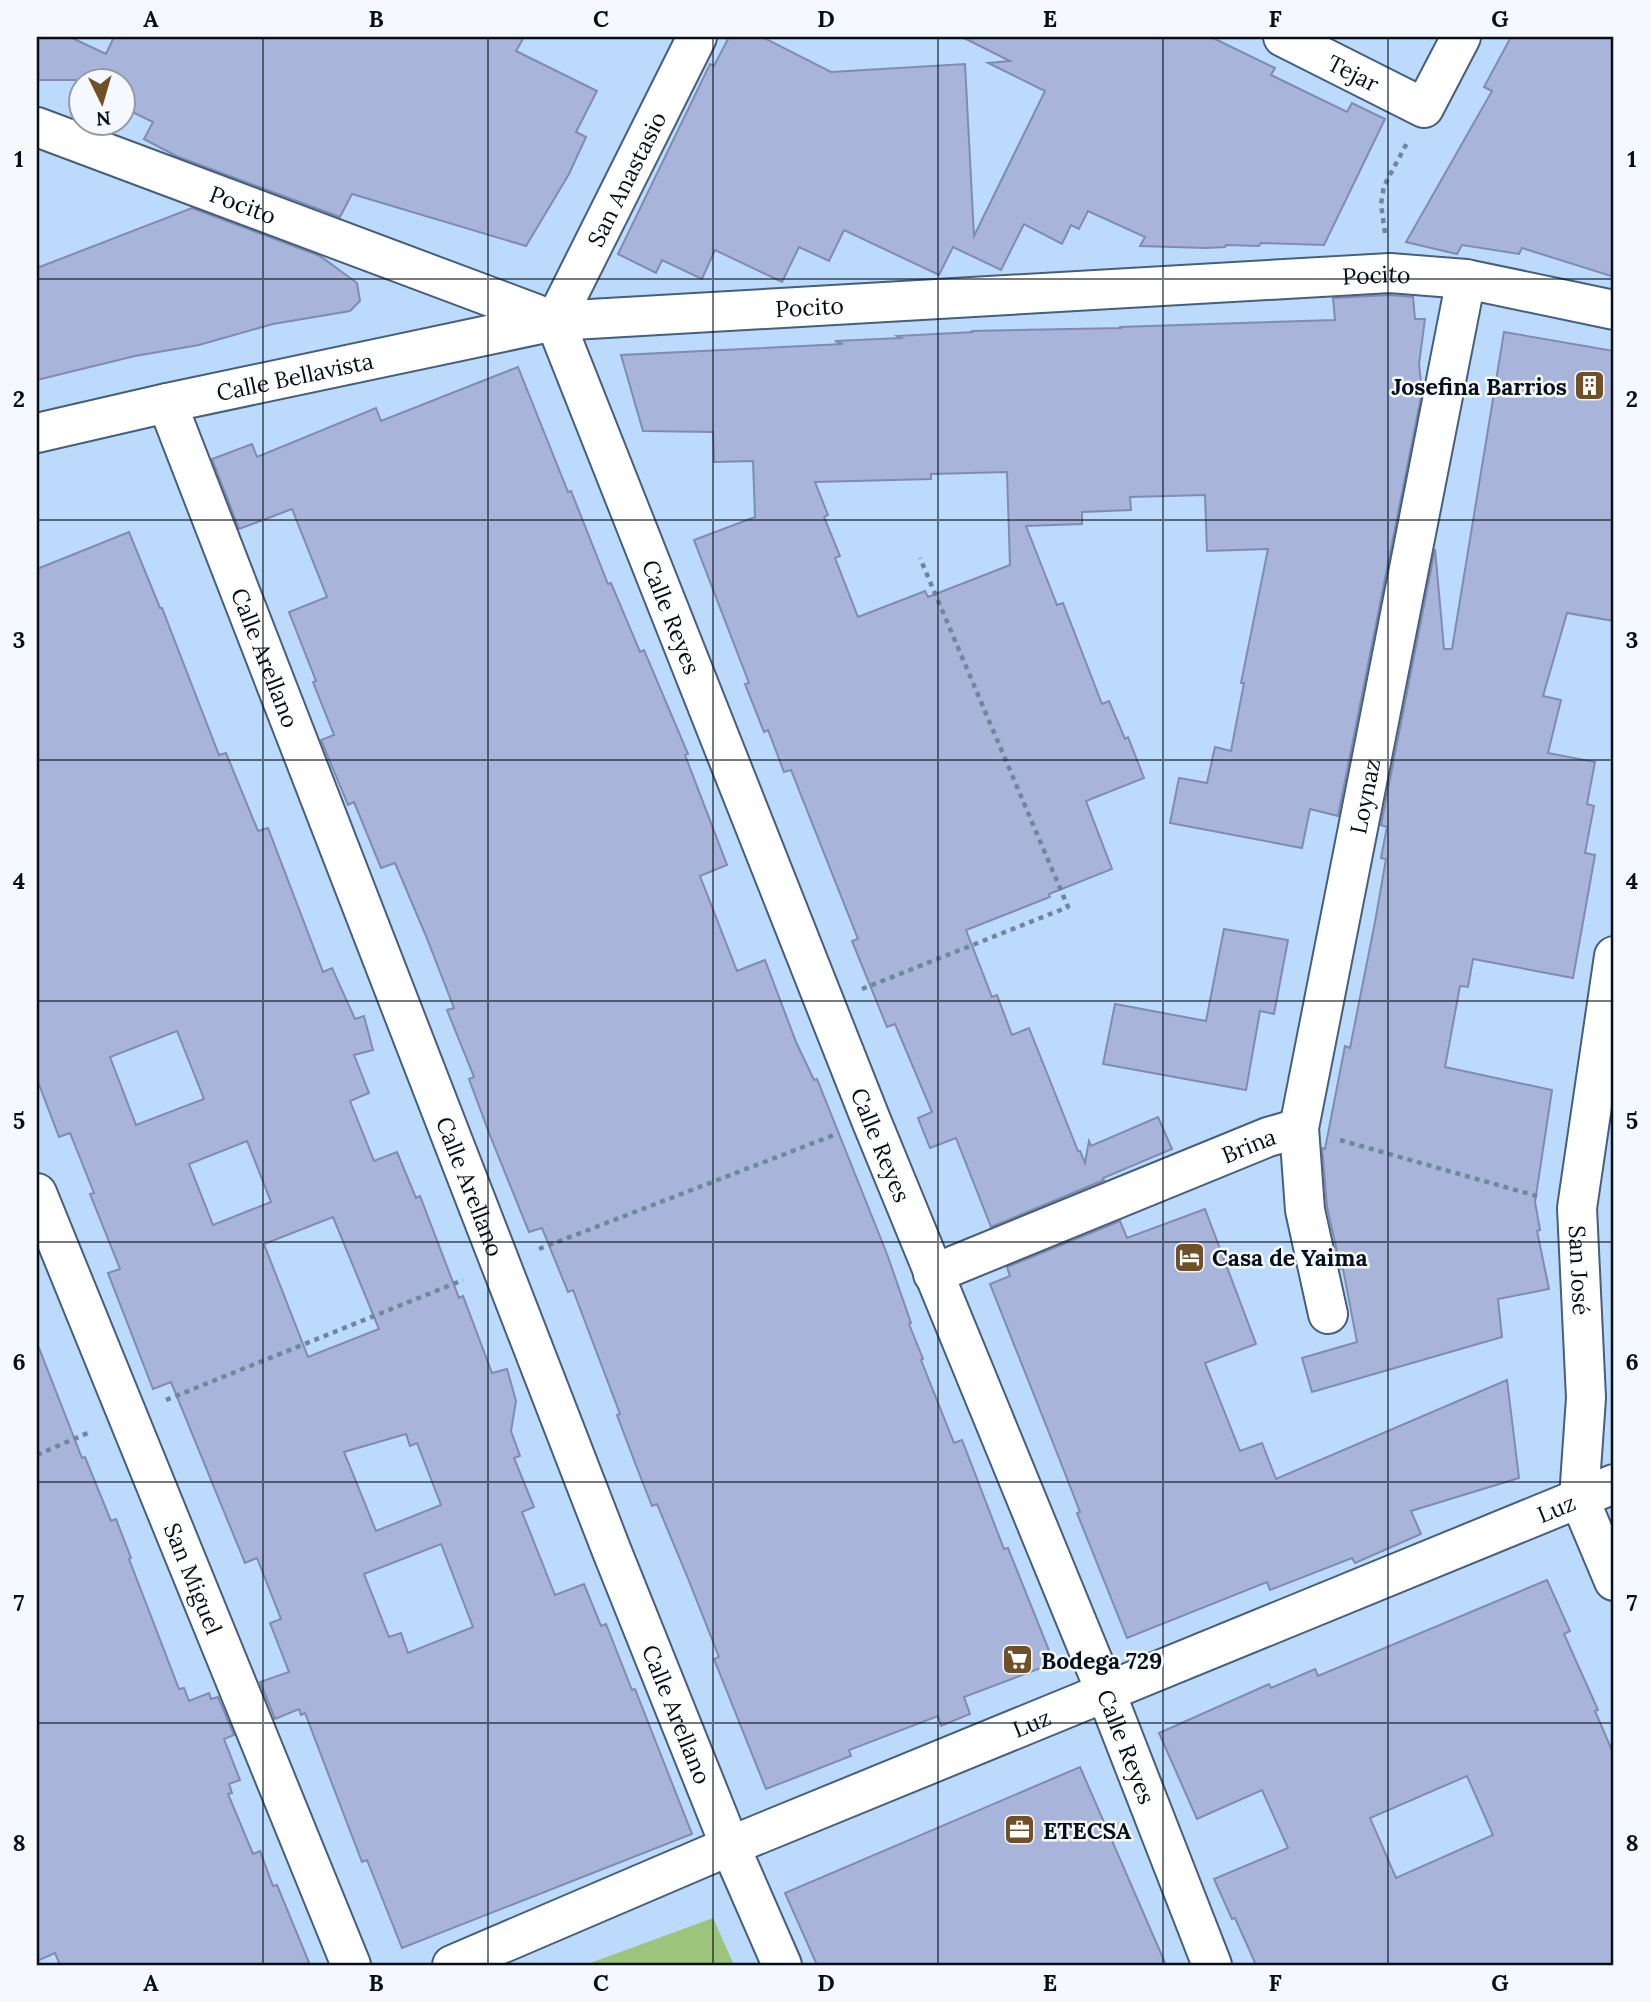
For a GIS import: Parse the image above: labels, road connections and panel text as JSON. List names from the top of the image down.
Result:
{
  "streets": {
    "street": [
      "Tejar",
      "San Anastasio",
      "Pocito",
      "Calle Bellavista",
      "Calle Reyes",
      "Calle Arellano",
      "Loynaz",
      "Brina",
      "San José",
      "Luz",
      "San Miguel"
    ]
  },
  "crossings": [
    ["San Anastasio", "Pocito"],
    ["San Anastasio", "Calle Bellavista"],
    ["San Anastasio", "Calle Reyes"],
    ["Pocito", "Calle Bellavista"],
    ["Pocito", "Calle Reyes"],
    ["Pocito", "Loynaz"],
    ["Calle Bellavista", "Calle Reyes"],
    ["Calle Bellavista", "Calle Arellano"],
    ["Calle Reyes", "Brina"],
    ["Calle Reyes", "Luz"],
    ["Calle Arellano", "Luz"],
    ["Loynaz", "Brina"],
    ["Brina", "San José"],
    ["San José", "Luz"]
  ],
  "places": {
    "building": ["Josefina Barrios"],
    "hotel": ["Casa de Yaima"],
    "supermarket": ["Bodega 729"],
    "office": ["ETECSA"]
  },
  "north": "bottom",
  "grid": {
    "columns": [
      "A",
      "B",
      "C",
      "D",
      "E",
      "F",
      "G"
    ],
    "rows": [
      "1",
      "2",
      "3",
      "4",
      "5",
      "6",
      "7",
      "8"
    ]
  }
}
